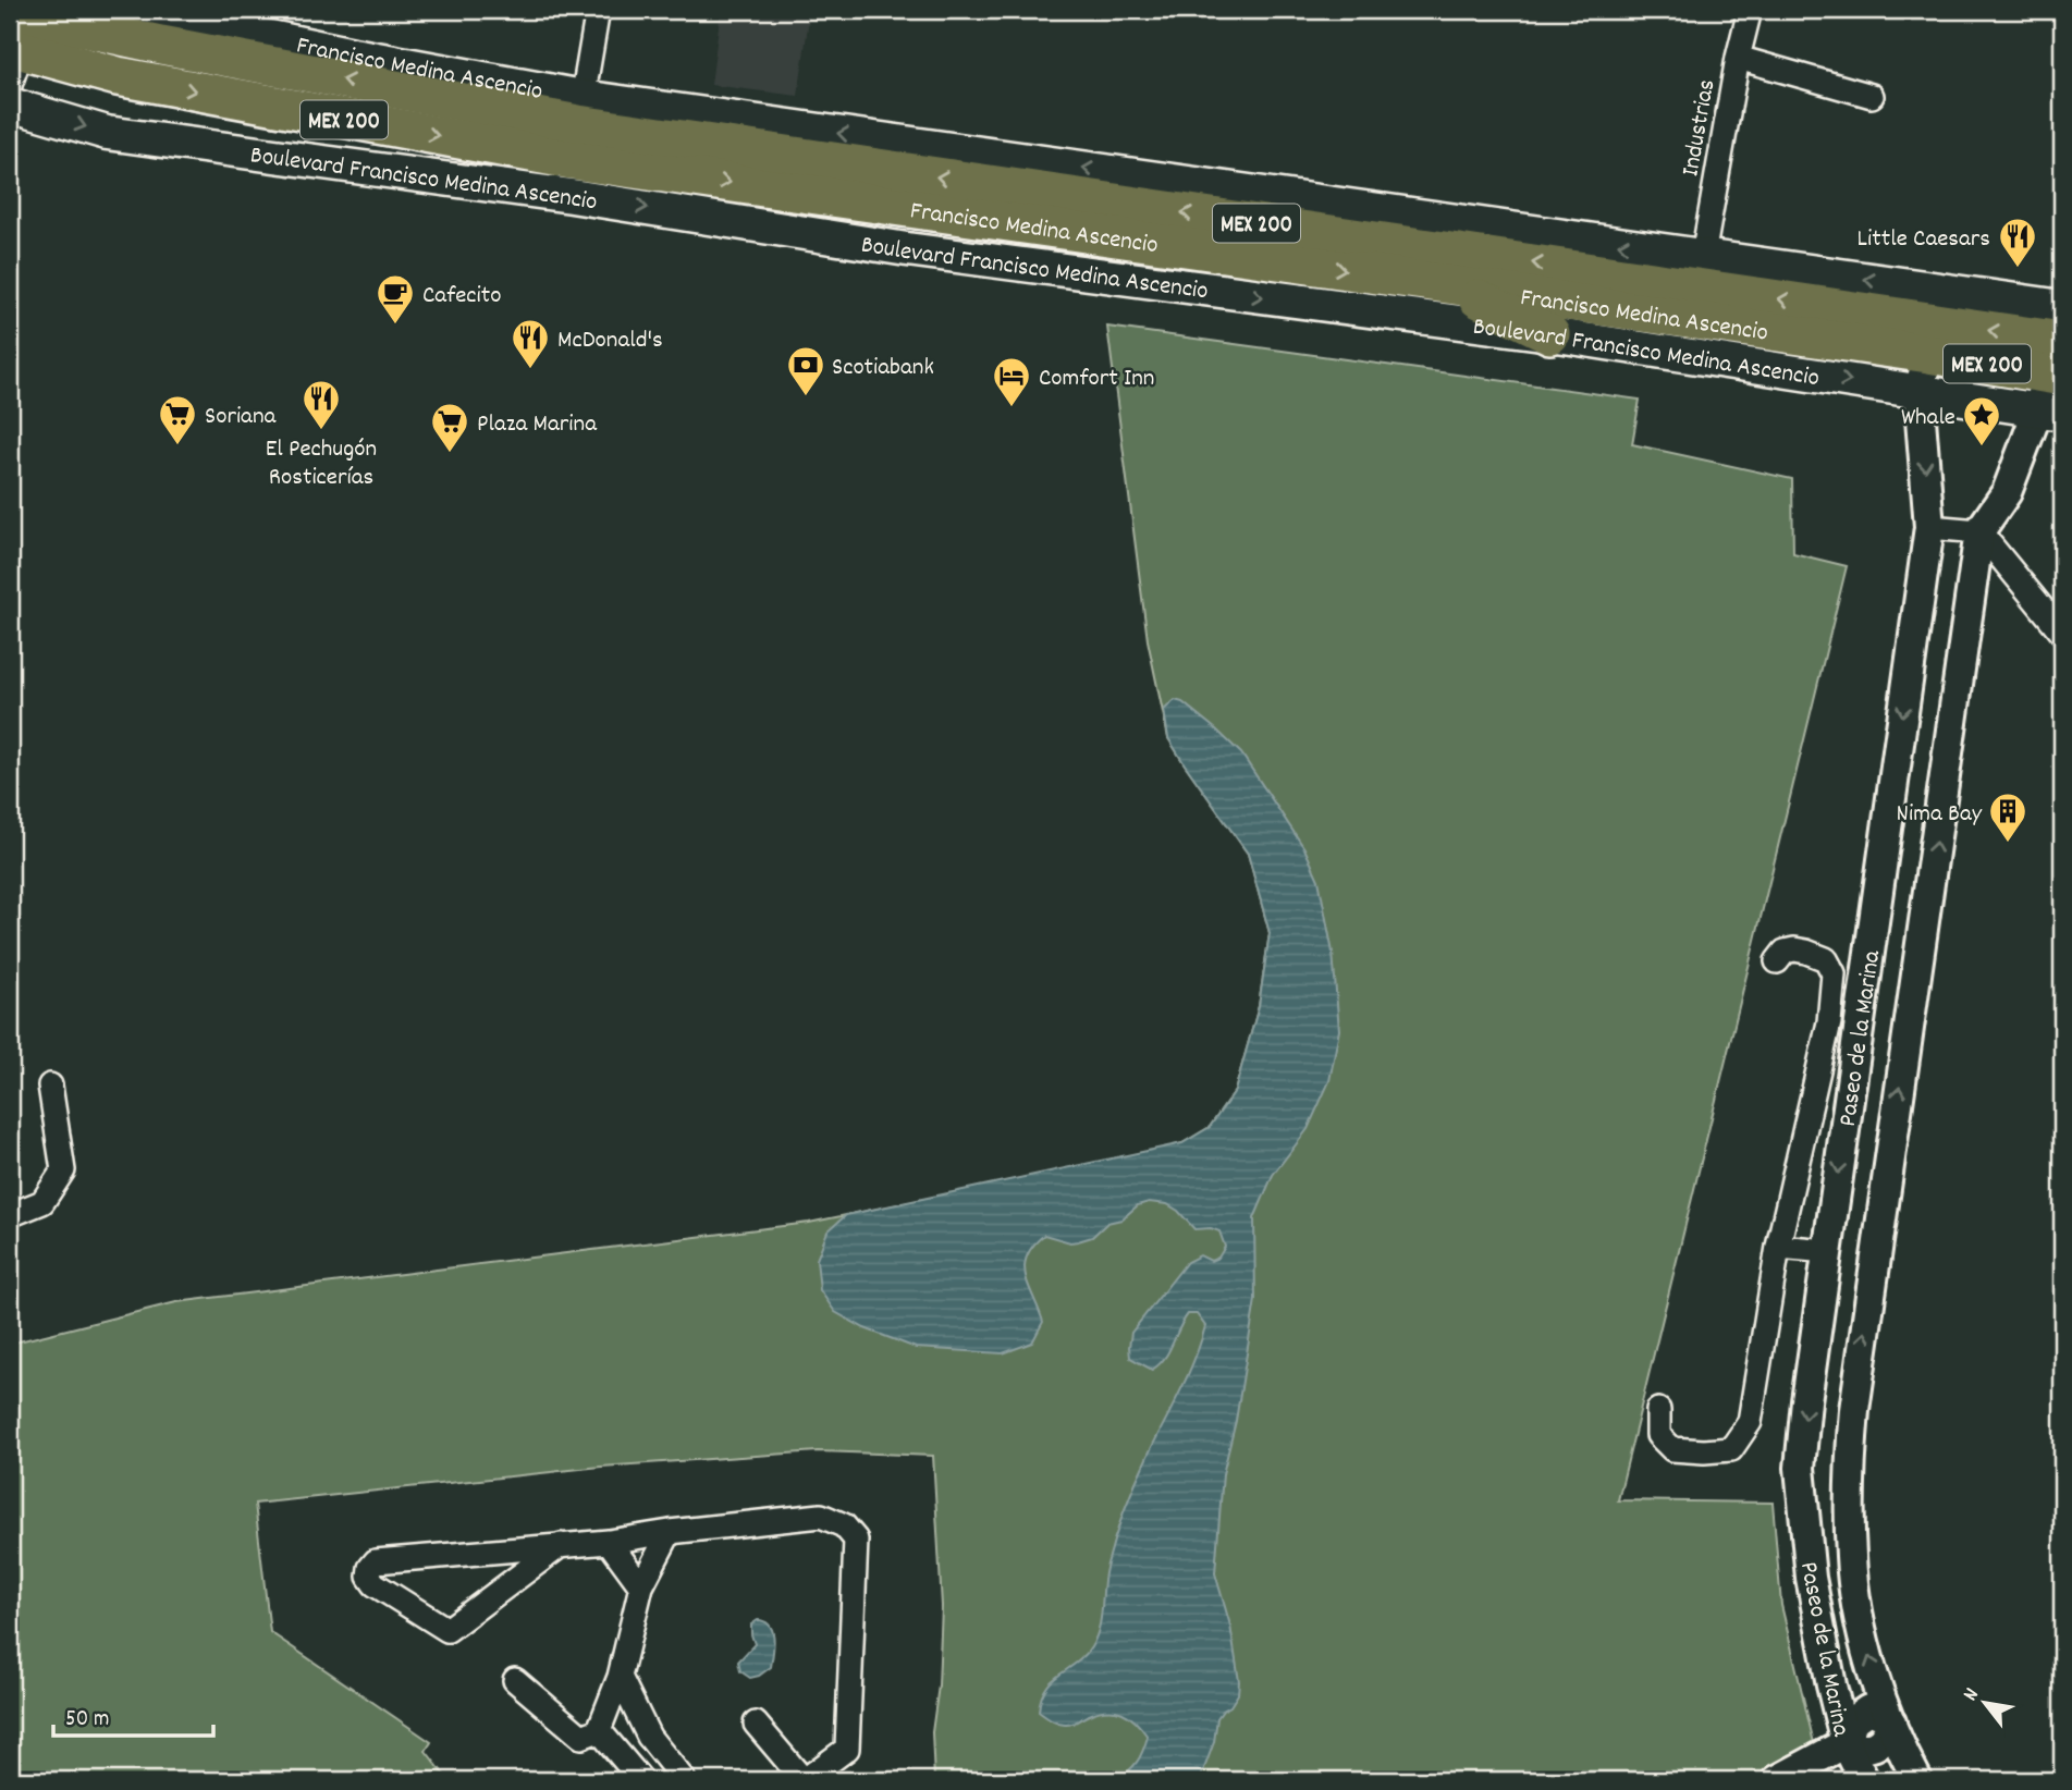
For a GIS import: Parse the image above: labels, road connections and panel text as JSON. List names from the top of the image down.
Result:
{
  "streets": {
    "highway": ["Francisco Medina Ascencio", "MEX 200"],
    "main road": ["Boulevard Francisco Medina Ascencio"],
    "street": ["Industrias", "Paseo de la Marina"]
  },
  "crossings": [
    ["Francisco Medina Ascencio", "Industrias"],
    ["Francisco Medina Ascencio", "Boulevard Francisco Medina Ascencio"],
    ["Francisco Medina Ascencio", "Paseo de la Marina"],
    ["Boulevard Francisco Medina Ascencio", "Paseo de la Marina"]
  ],
  "one_way": ["Boulevard Francisco Medina Ascencio"],
  "places": {
    "restaurant": ["Little Caesars", "McDonald's", "El Pechugón Rosticerías"],
    "cafe": ["Cafecito"],
    "bank": ["Scotiabank"],
    "hotel": ["Comfort Inn"],
    "supermarket": ["Soriana", "Plaza Marina"],
    "place": ["Whale"],
    "building": ["Nima Bay"]
  },
  "scale_bar": "50 m",
  "north": "top left"
}
